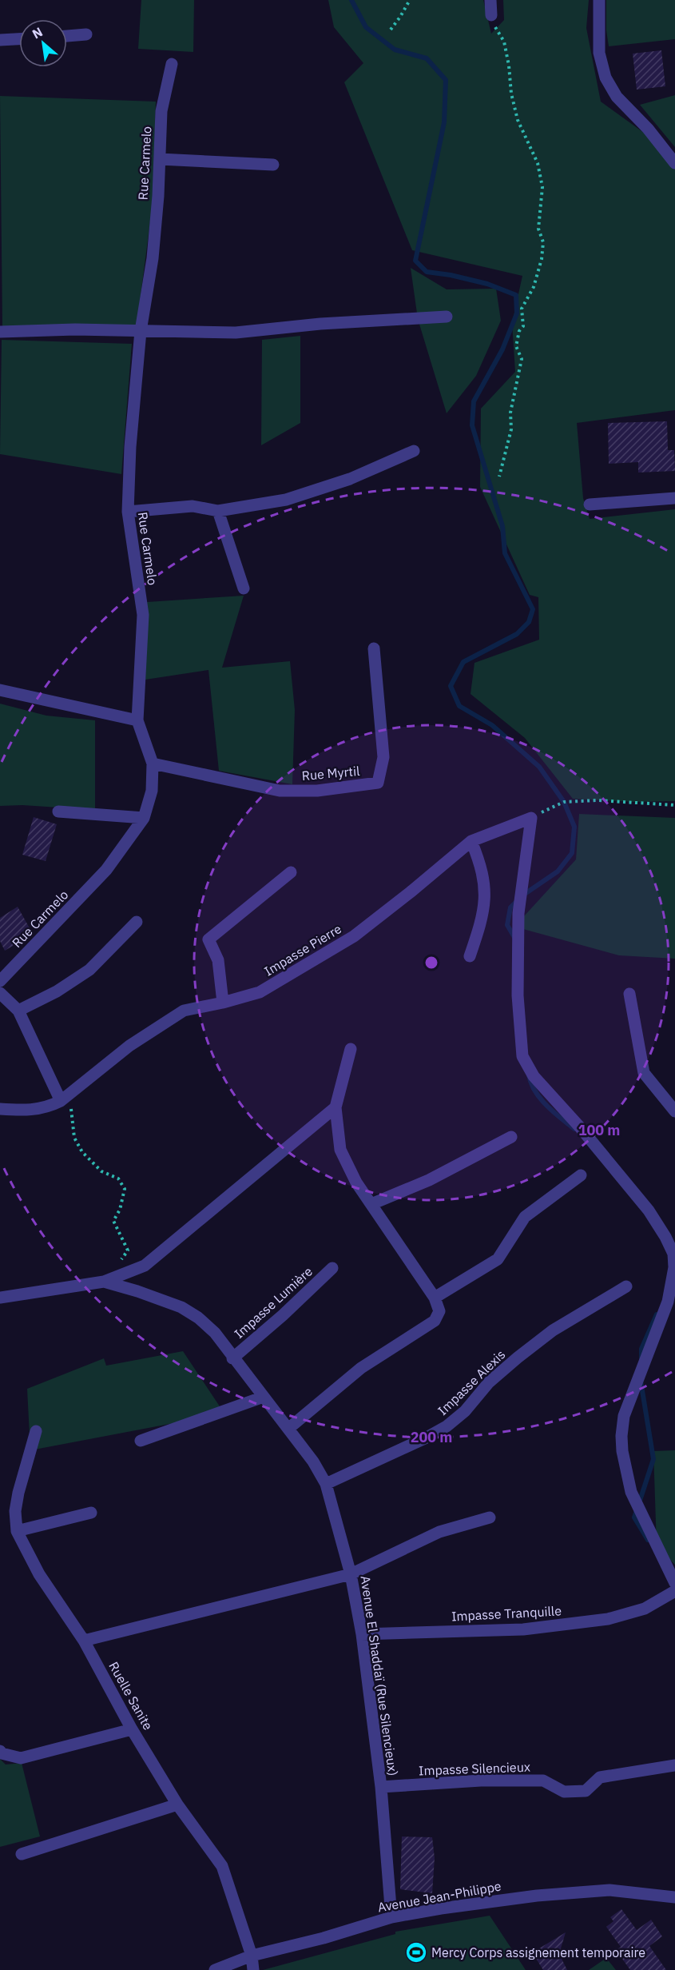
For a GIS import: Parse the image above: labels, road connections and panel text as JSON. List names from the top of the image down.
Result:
{
  "streets": {
    "street": [
      "Rue Carmelo",
      "Rue Myrtil",
      "Impasse Pierre",
      "Impasse Lumière",
      "Impasse Alexis",
      "Impasse Tranquille",
      "Avenue El Shaddaï (Rue Silencieux)",
      "Ruelle Sanite",
      "Impasse Silencieux",
      "Avenue Jean-Philippe"
    ]
  },
  "crossings": [
    ["Rue Carmelo", "Rue Myrtil"],
    ["Impasse Lumière", "Avenue El Shaddaï (Rue Silencieux)"],
    ["Impasse Alexis", "Avenue El Shaddaï (Rue Silencieux)"],
    ["Impasse Tranquille", "Avenue El Shaddaï (Rue Silencieux)"],
    ["Avenue El Shaddaï (Rue Silencieux)", "Impasse Silencieux"],
    ["Avenue El Shaddaï (Rue Silencieux)", "Avenue Jean-Philippe"],
    ["Ruelle Sanite", "Avenue Jean-Philippe"]
  ],
  "places": {
    "sports": ["Mercy Corps assignement temporaire"]
  },
  "north": "top left",
  "rings": ["100 m", "200 m"]
}
